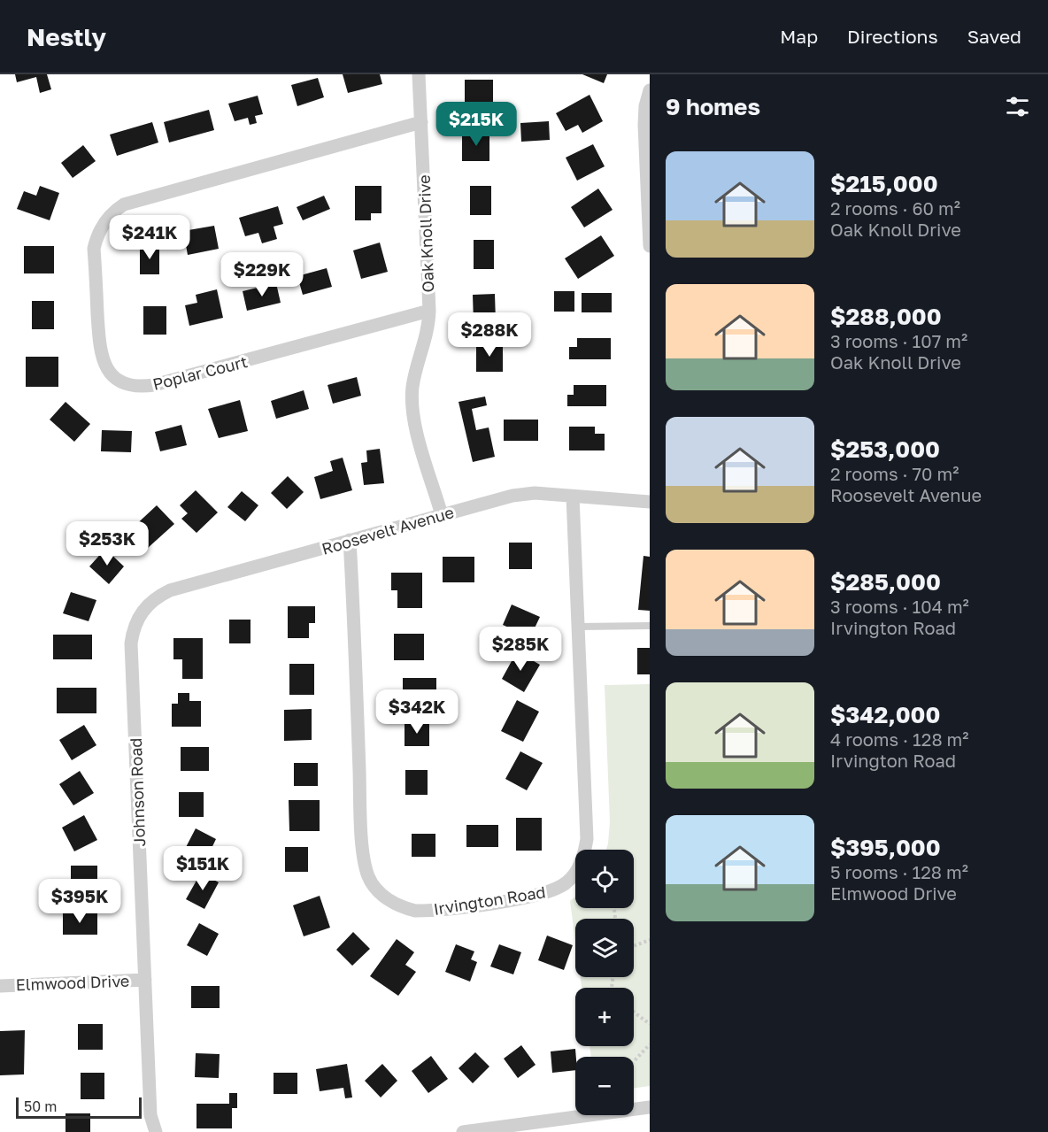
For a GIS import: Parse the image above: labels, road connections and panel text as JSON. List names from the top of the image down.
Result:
{
  "streets": {
    "street": [
      "Oak Knoll Drive",
      "Poplar Court",
      "Roosevelt Avenue",
      "Johnson Road",
      "Irvington Road",
      "Elmwood Drive"
    ]
  },
  "crossings": [
    ["Oak Knoll Drive", "Poplar Court"],
    ["Oak Knoll Drive", "Roosevelt Avenue"],
    ["Roosevelt Avenue", "Johnson Road"],
    ["Roosevelt Avenue", "Irvington Road"],
    ["Johnson Road", "Elmwood Drive"]
  ],
  "scale_bar": "50 m",
  "page": {
    "header": "Nestly",
    "nav": ["Map", "Directions", "Saved"],
    "heading": "9 homes",
    "price": [
      "$215K",
      "$241K",
      "$229K",
      "$288K",
      "$253K",
      "$285K",
      "$342K",
      "$151K",
      "$395K"
    ],
    "list": [
      {
        "name": "$215,000",
        "note": "2 rooms · 60 m² · Oak Knoll Drive"
      },
      {
        "name": "$288,000",
        "note": "3 rooms · 107 m² · Oak Knoll Drive"
      },
      {
        "name": "$253,000",
        "note": "2 rooms · 70 m² · Roosevelt Avenue"
      },
      {
        "name": "$285,000",
        "note": "3 rooms · 104 m² · Irvington Road"
      },
      {
        "name": "$342,000",
        "note": "4 rooms · 128 m² · Irvington Road"
      },
      {
        "name": "$395,000",
        "note": "5 rooms · 128 m² · Elmwood Drive"
      }
    ],
    "map_buttons": ["+", "−"],
    "scale": "50 m"
  }
}
